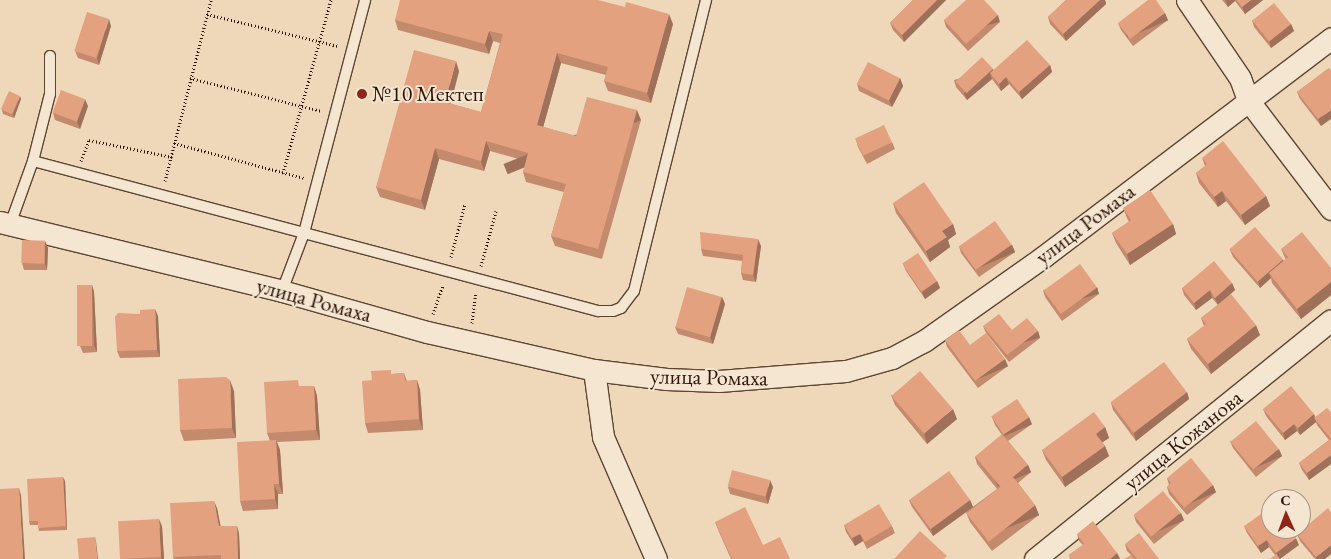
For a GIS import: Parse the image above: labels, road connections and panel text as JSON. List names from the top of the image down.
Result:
{
  "streets": {
    "street": ["улица Ромаха", "улица Кожанова"]
  },
  "places": ["№10 Мектеп"],
  "north": "top"
}
